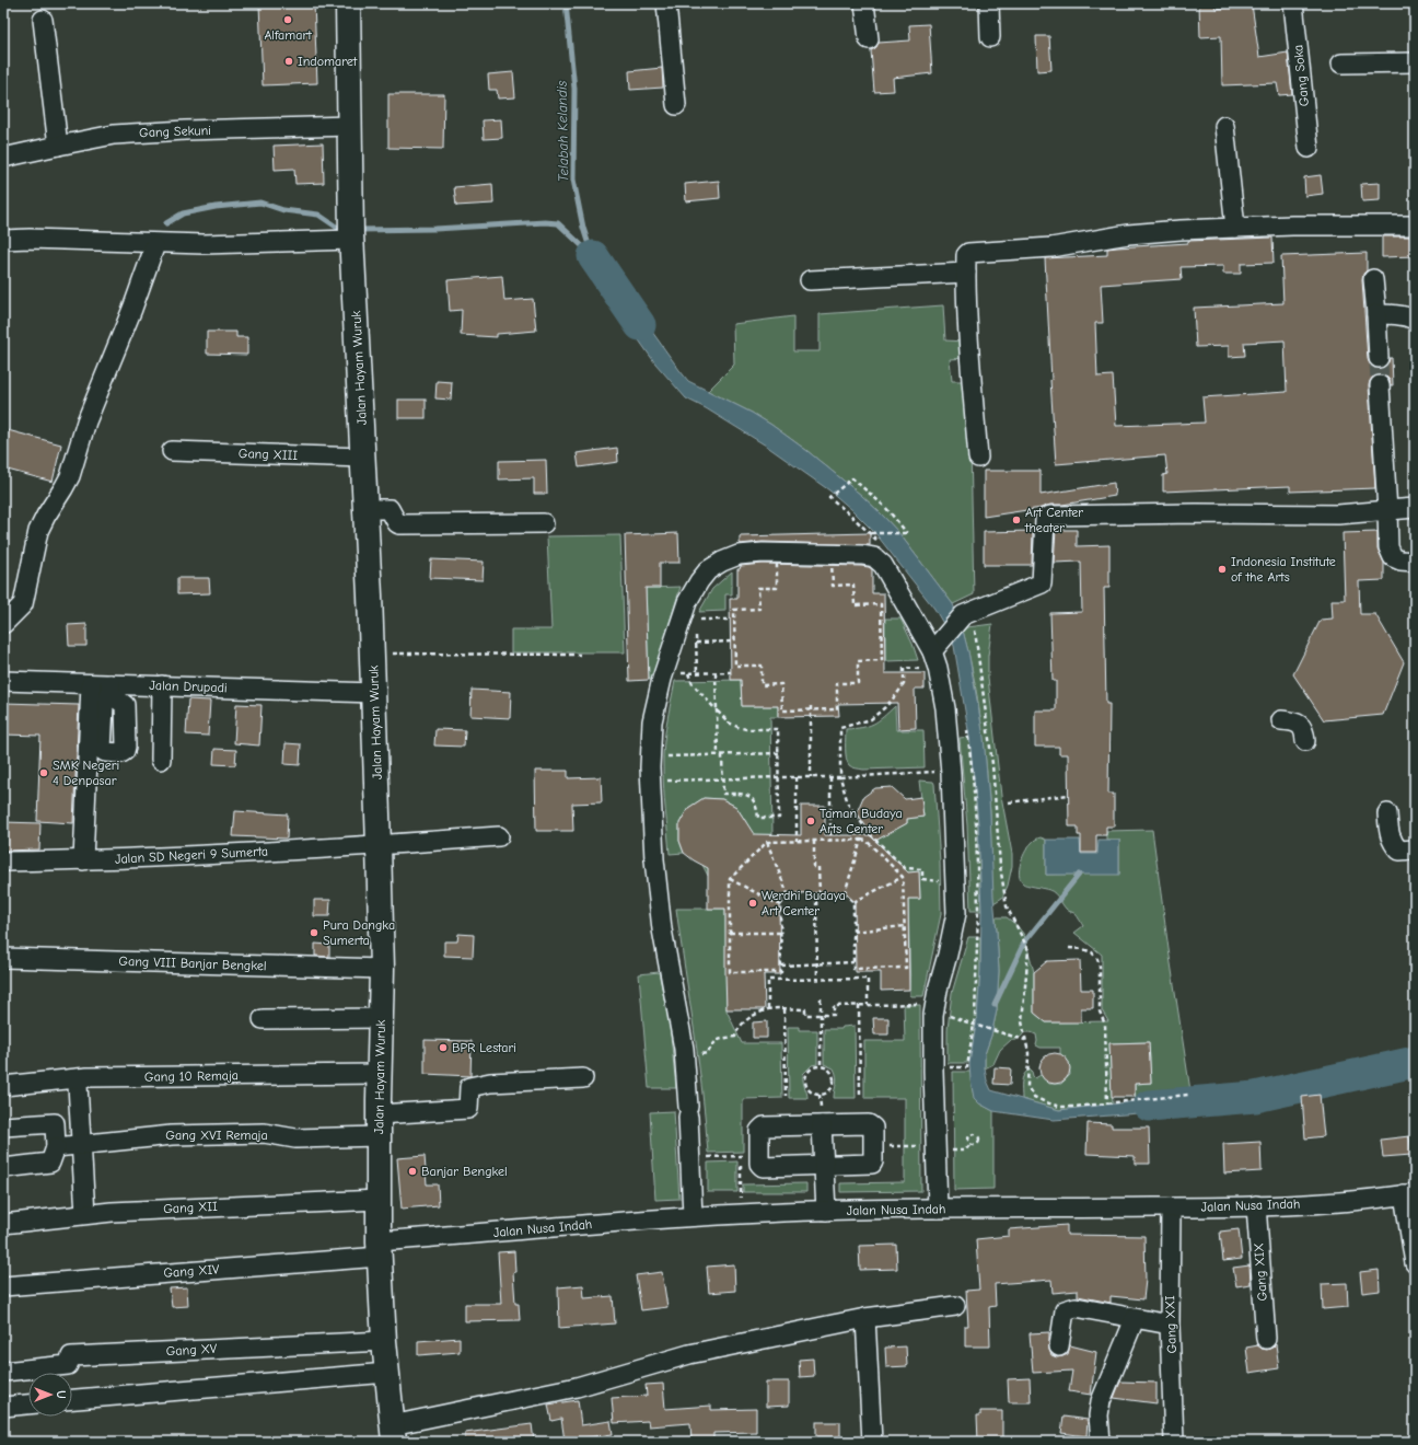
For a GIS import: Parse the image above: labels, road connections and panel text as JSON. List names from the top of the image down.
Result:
{
  "streets": {
    "main road": ["Jalan Hayam Wuruk"],
    "street": [
      "Gang Soka",
      "Gang Sekuni",
      "Gang XIII",
      "Jalan Drupadi",
      "Jalan SD Negeri 9 Sumerta",
      "Gang VIII Banjar Bengkel",
      "Gang 10 Remaja",
      "Gang XVI Remaja",
      "Jalan Nusa Indah",
      "Gang XII",
      "Gang XIV",
      "Gang XIX",
      "Gang XXI",
      "Gang XV"
    ]
  },
  "crossings": [
    ["Gang Sekuni", "Jalan Hayam Wuruk"],
    ["Jalan Hayam Wuruk", "Gang XIII"],
    ["Jalan Hayam Wuruk", "Jalan Drupadi"],
    ["Jalan Hayam Wuruk", "Jalan SD Negeri 9 Sumerta"],
    ["Jalan Hayam Wuruk", "Gang VIII Banjar Bengkel"],
    ["Jalan Hayam Wuruk", "Gang 10 Remaja"],
    ["Jalan Hayam Wuruk", "Gang XVI Remaja"],
    ["Jalan Hayam Wuruk", "Jalan Nusa Indah"],
    ["Jalan Hayam Wuruk", "Gang XII"],
    ["Jalan Hayam Wuruk", "Gang XIV"],
    ["Jalan Hayam Wuruk", "Gang XV"],
    ["Jalan Nusa Indah", "Gang XIV"],
    ["Jalan Nusa Indah", "Gang XIX"],
    ["Jalan Nusa Indah", "Gang XXI"]
  ],
  "water": ["Telabah Kelandis"],
  "places": [
    "Alfamart",
    "Indomaret",
    "Art Center theater",
    "Indonesia Institute of the Arts",
    "SMK Negeri 4 Denpasar",
    "Taman Budaya Arts Center",
    "Werdhi Budaya Art Center",
    "Pura Dangka Sumerta",
    "BPR Lestari",
    "Banjar Bengkel"
  ],
  "north": "right"
}
